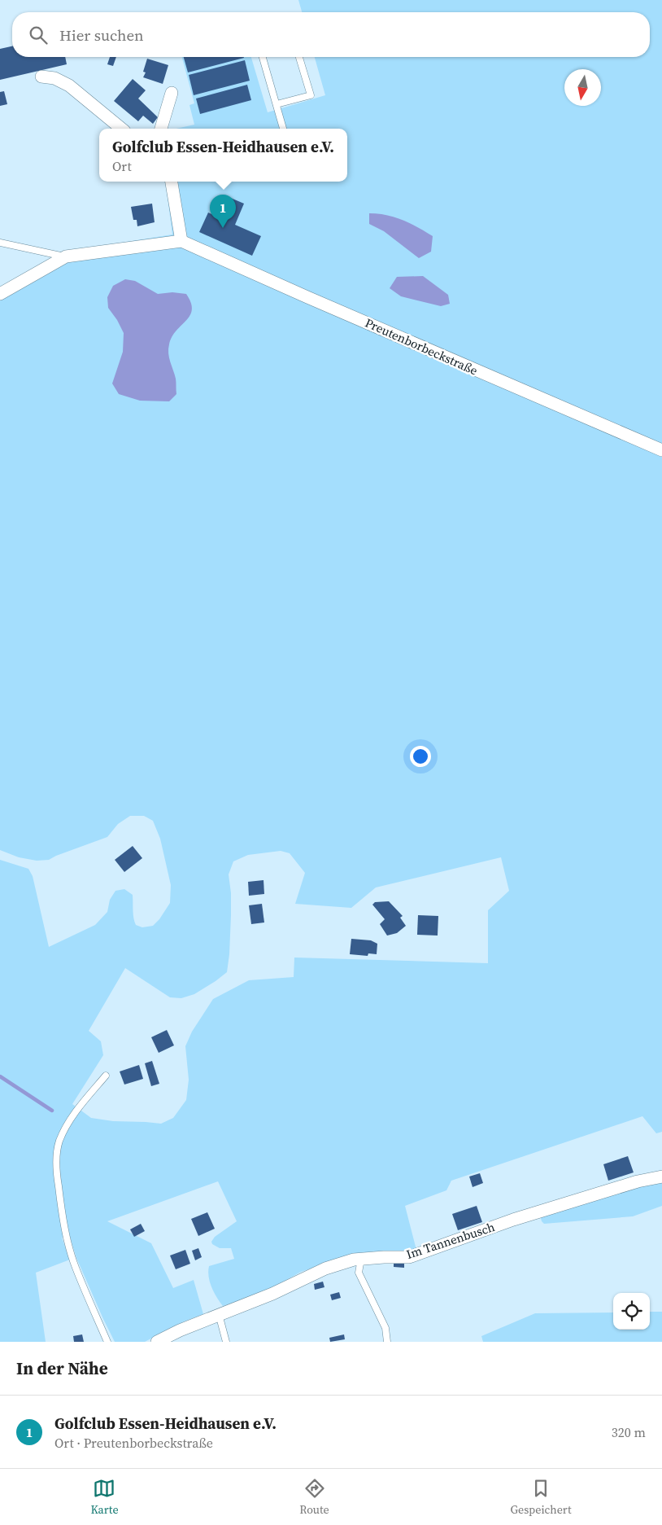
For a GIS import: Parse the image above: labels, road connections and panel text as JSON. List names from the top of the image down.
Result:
{
  "streets": {
    "street": ["Preutenborbeckstraße", "Im Tannenbusch"]
  },
  "north": "bottom",
  "page": {
    "search": "Hier suchen",
    "popup": ["Golfclub Essen-Heidhausen e.V.", "Ort"],
    "pins": "1",
    "heading": "In der Nähe",
    "list": [
      {
        "mark": "1",
        "name": "Golfclub Essen-Heidhausen e.V.",
        "note": "Ort · Preutenborbeckstraße",
        "value": "320 m"
      }
    ],
    "nav": ["Karte", "Route", "Gespeichert"]
  }
}
